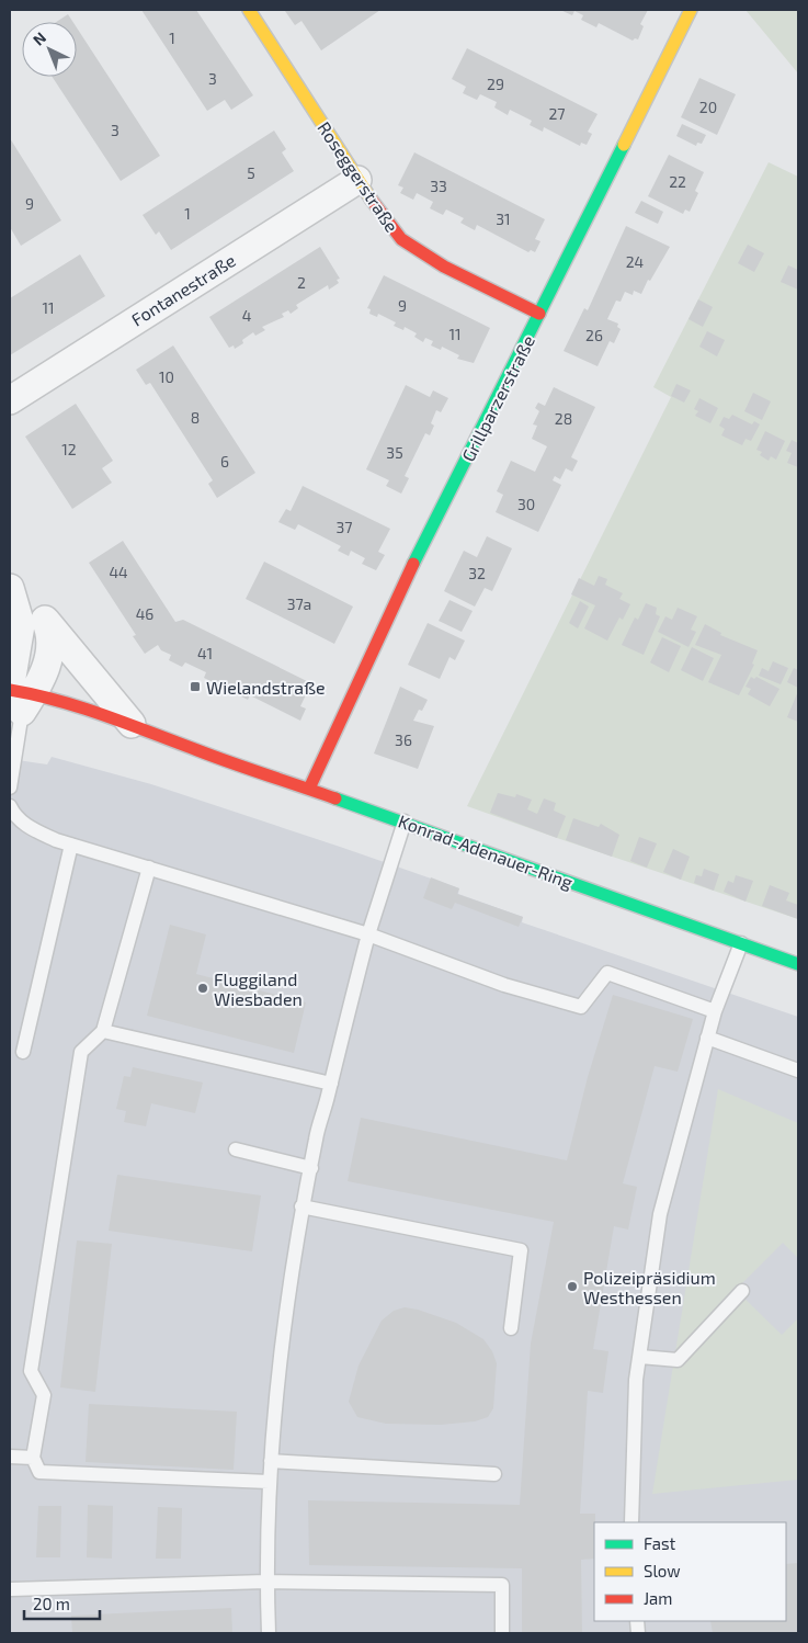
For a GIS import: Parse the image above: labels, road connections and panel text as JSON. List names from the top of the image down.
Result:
{
  "streets": {
    "street": [
      "Roseggerstraße",
      "Fontanestraße",
      "Grillparzerstraße",
      "Konrad-Adenauer-Ring"
    ]
  },
  "crossings": [
    ["Roseggerstraße", "Fontanestraße"],
    ["Roseggerstraße", "Grillparzerstraße"],
    ["Grillparzerstraße", "Konrad-Adenauer-Ring"]
  ],
  "places": {
    "transit": ["Wielandstraße"],
    "other": ["Fluggiland Wiesbaden", "Polizeipräsidium Westhessen"]
  },
  "house_numbers": [
    "1",
    "3",
    "29",
    "20",
    "27",
    "3",
    "5",
    "22",
    "33",
    "9",
    "1",
    "31",
    "24",
    "2",
    "9",
    "11",
    "4",
    "11",
    "26",
    "10",
    "8",
    "28",
    "12",
    "35",
    "6",
    "30",
    "37",
    "44",
    "32",
    "37a",
    "46",
    "41",
    "36"
  ],
  "legend": ["Fast", "Slow", "Jam"],
  "scale_bar": "20 m",
  "north": "top left"
}
